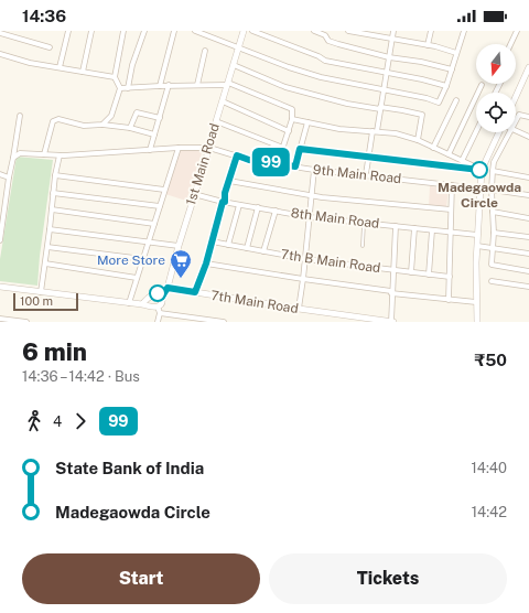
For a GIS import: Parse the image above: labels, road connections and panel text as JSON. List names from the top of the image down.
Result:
{
  "streets": {
    "street": [
      "1st Main Road",
      "9th Main Road",
      "8th Main Road",
      "7th B Main Road",
      "7th Main Road"
    ]
  },
  "crossings": [
    ["1st Main Road", "9th Main Road"],
    ["1st Main Road", "8th Main Road"],
    ["1st Main Road", "7th Main Road"]
  ],
  "places": {
    "other": ["Madegaowda Circle"],
    "supermarket": ["More Store"]
  },
  "lines": ["bus line 99"],
  "scale_bar": "100 m",
  "north": "bottom",
  "page": {
    "status": "14:36",
    "on_map": "99",
    "scale": "100 m",
    "heading": ["6 min", "14:36 – 14:42 · Bus", "₹50"],
    "legs": ["4", "99"],
    "list": [
      {
        "name": "State Bank of India",
        "value": "14:40"
      },
      {
        "name": "Madegaowda Circle",
        "value": "14:42"
      }
    ],
    "buttons": ["Start", "Tickets"]
  }
}
